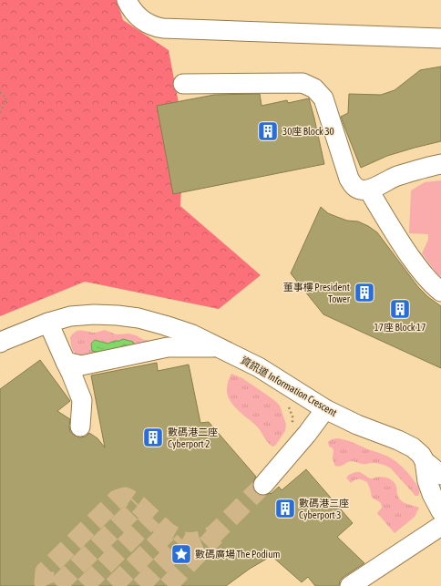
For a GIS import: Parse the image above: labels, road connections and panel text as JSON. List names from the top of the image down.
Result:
{
  "streets": {
    "street": ["資訊道 Information Crescent"]
  },
  "places": {
    "building": [
      "30座 Block 30",
      "董事樓 President Tower",
      "17座 Block 17",
      "數碼港二座 Cyberport 2",
      "數碼港三座 Cyberport 3"
    ],
    "place": ["數碼廣場 The Podium"]
  }
}
